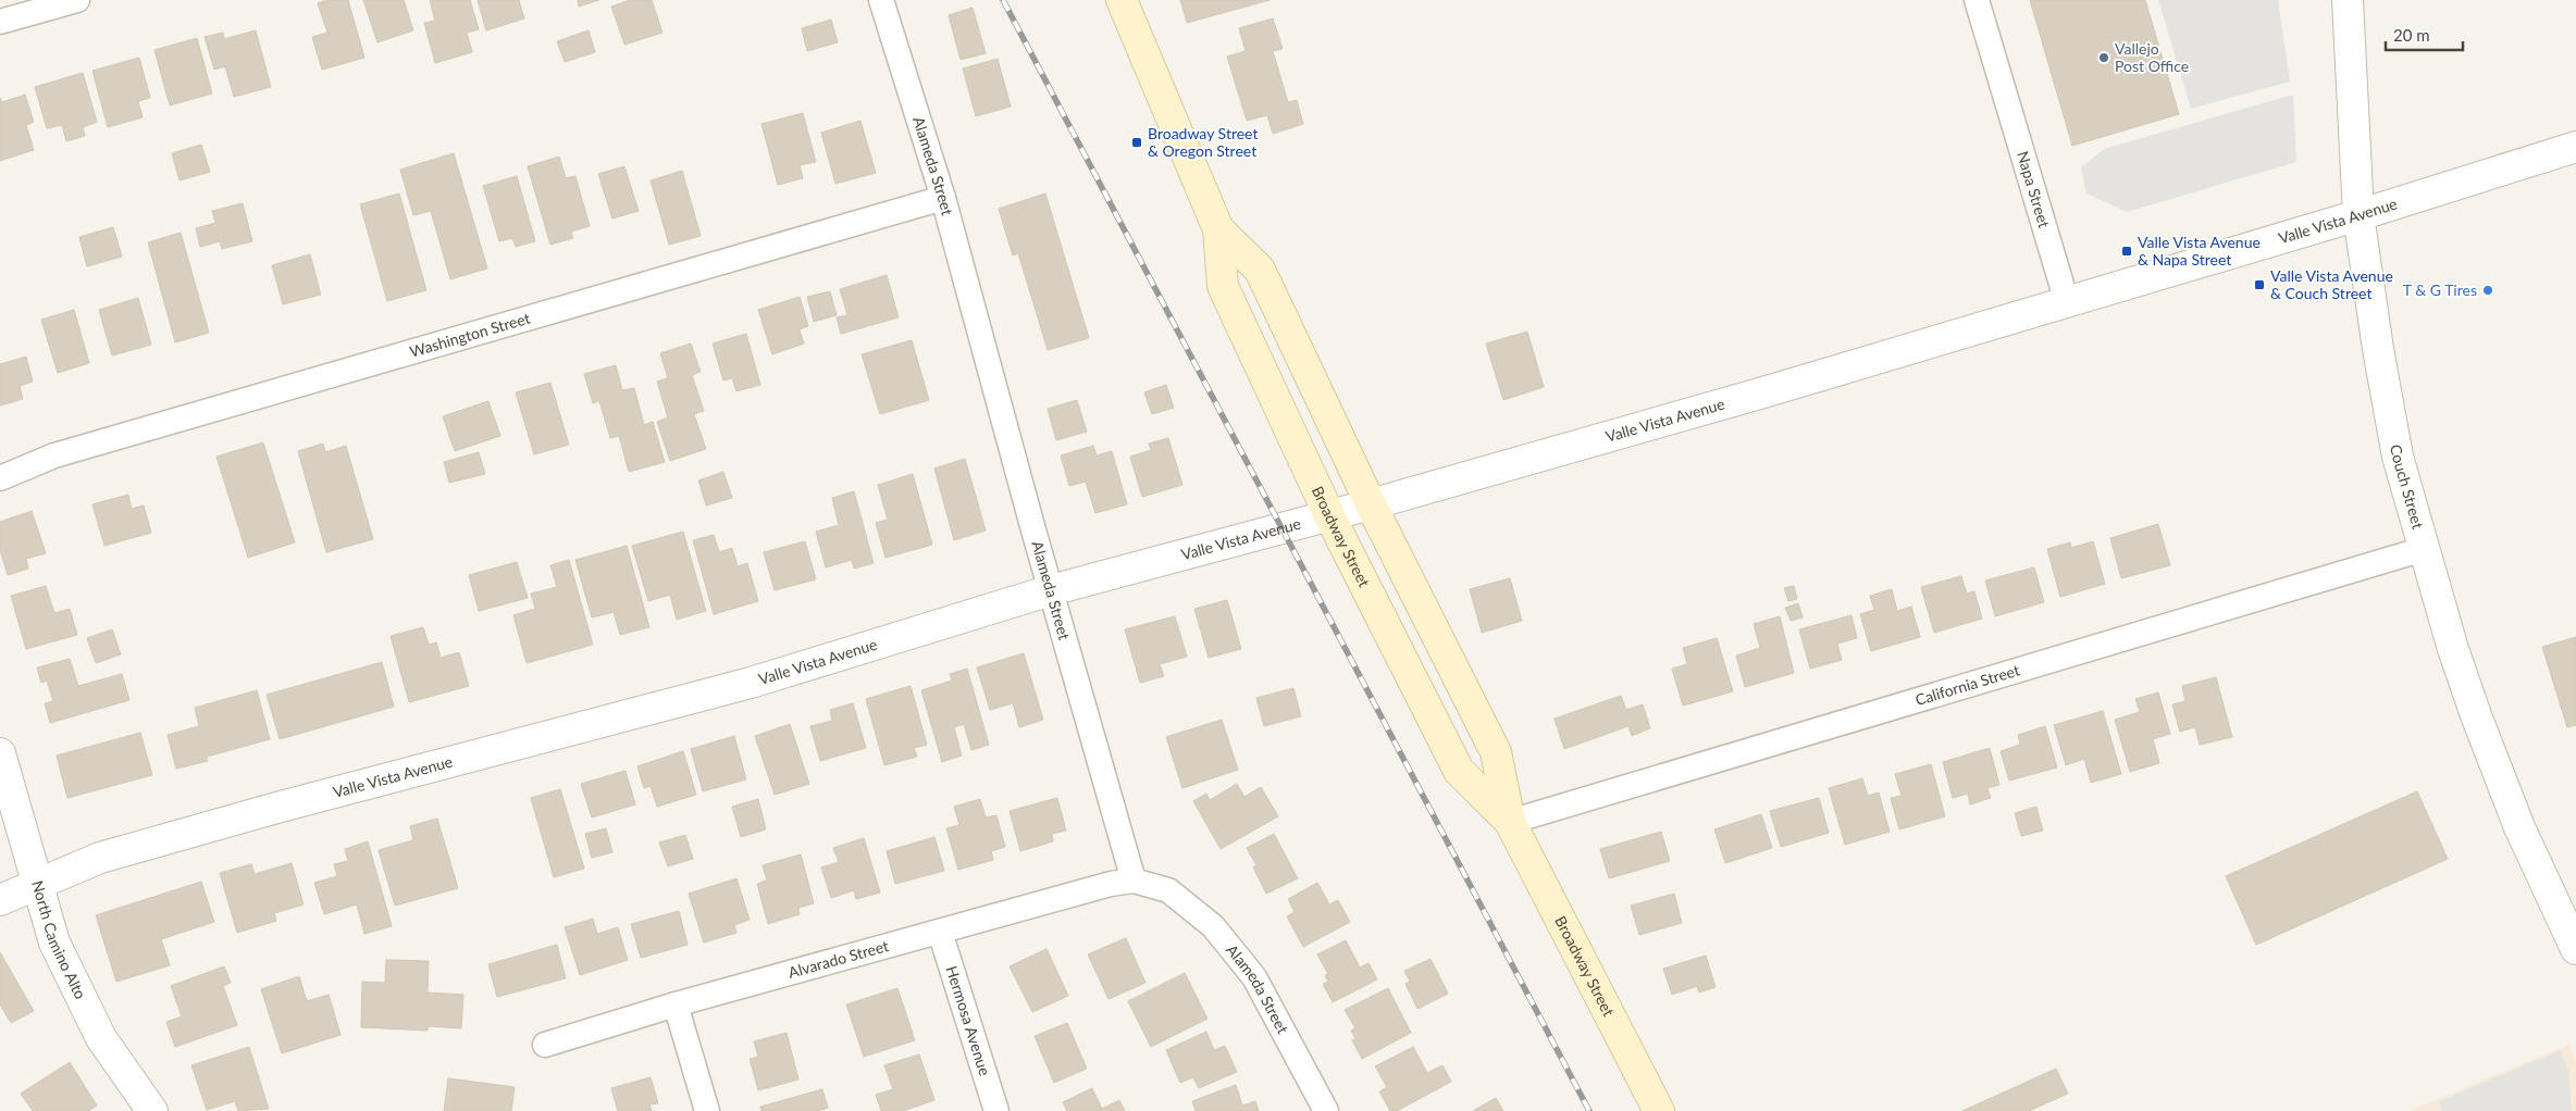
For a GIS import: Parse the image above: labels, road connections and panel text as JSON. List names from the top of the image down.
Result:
{
  "streets": {
    "main road": ["Broadway Street"],
    "street": [
      "Alameda Street",
      "Napa Street",
      "Valle Vista Avenue",
      "Washington Street",
      "Couch Street",
      "California Street",
      "North Camino Alto",
      "Alvarado Street",
      "Hermosa Avenue"
    ]
  },
  "crossings": [
    ["Alameda Street", "Valle Vista Avenue"],
    ["Alameda Street", "Washington Street"],
    ["Alameda Street", "Alvarado Street"],
    ["Napa Street", "Valle Vista Avenue"],
    ["Valle Vista Avenue", "Couch Street"],
    ["Valle Vista Avenue", "Broadway Street"],
    ["Valle Vista Avenue", "North Camino Alto"],
    ["Couch Street", "California Street"],
    ["Broadway Street", "California Street"],
    ["Alvarado Street", "Hermosa Avenue"]
  ],
  "places": {
    "other": ["Vallejo Post Office", "T & G Tires"],
    "transit": ["Broadway Street & Oregon Street", "Valle Vista Avenue & Napa Street", "Valle Vista Avenue & Couch Street"]
  },
  "scale_bar": "20 m"
}
